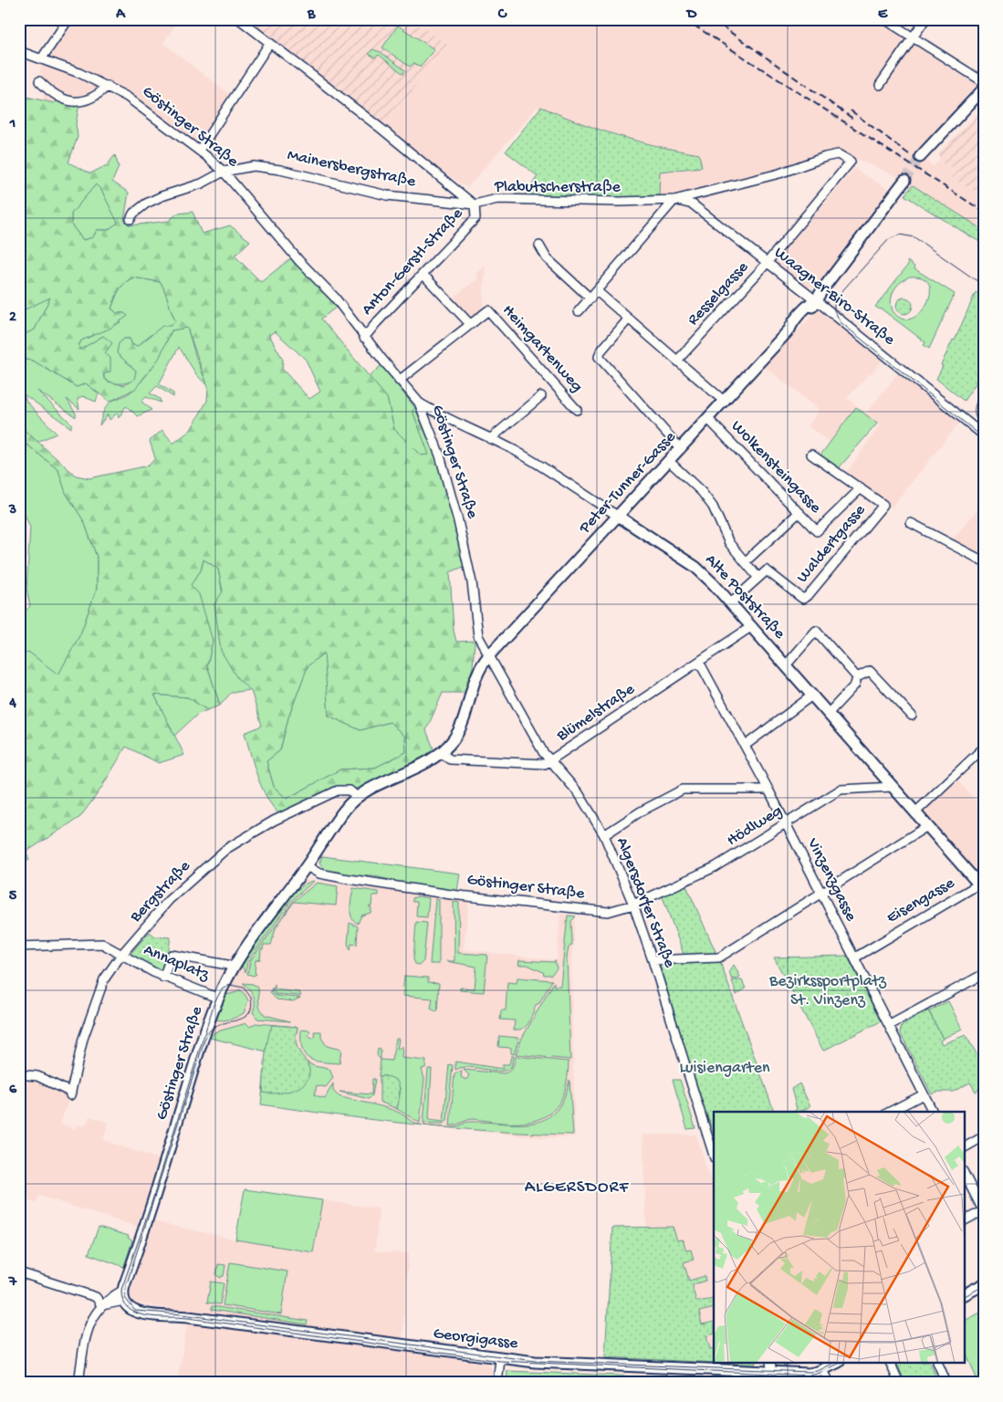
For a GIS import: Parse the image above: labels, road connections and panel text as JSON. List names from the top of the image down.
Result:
{
  "streets": {
    "main road": [
      "Göstinger Straße",
      "Peter-Tunner-Gasse",
      "Alte Poststraße",
      "Georgigasse"
    ],
    "street": [
      "Mainersbergstraße",
      "Plabutscherstraße",
      "Anton-Gerstl-Straße",
      "Resselgasse",
      "Waagner-Biro-Straße",
      "Heimgartenweg",
      "Wolkensteingasse",
      "Waldertgasse",
      "Blümelstraße",
      "Hödlweg",
      "Vinzenzgasse",
      "Bergstraße",
      "Eisengasse",
      "Algersdorfer Straße",
      "Annaplatz"
    ]
  },
  "crossings": [
    ["Göstinger Straße", "Mainersbergstraße"],
    ["Göstinger Straße", "Anton-Gerstl-Straße"],
    ["Göstinger Straße", "Heimgartenweg"],
    ["Göstinger Straße", "Peter-Tunner-Gasse"],
    ["Göstinger Straße", "Alte Poststraße"],
    ["Göstinger Straße", "Blümelstraße"],
    ["Göstinger Straße", "Hödlweg"],
    ["Göstinger Straße", "Bergstraße"],
    ["Göstinger Straße", "Algersdorfer Straße"],
    ["Göstinger Straße", "Annaplatz"],
    ["Göstinger Straße", "Georgigasse"],
    ["Mainersbergstraße", "Plabutscherstraße"],
    ["Mainersbergstraße", "Anton-Gerstl-Straße"],
    ["Plabutscherstraße", "Anton-Gerstl-Straße"],
    ["Plabutscherstraße", "Resselgasse"],
    ["Plabutscherstraße", "Waagner-Biro-Straße"],
    ["Resselgasse", "Waagner-Biro-Straße"],
    ["Resselgasse", "Wolkensteingasse"],
    ["Waagner-Biro-Straße", "Peter-Tunner-Gasse"],
    ["Heimgartenweg", "Alte Poststraße"],
    ["Wolkensteingasse", "Peter-Tunner-Gasse"],
    ["Wolkensteingasse", "Waldertgasse"],
    ["Peter-Tunner-Gasse", "Alte Poststraße"],
    ["Peter-Tunner-Gasse", "Algersdorfer Straße"],
    ["Alte Poststraße", "Blümelstraße"],
    ["Alte Poststraße", "Hödlweg"],
    ["Alte Poststraße", "Eisengasse"],
    ["Blümelstraße", "Vinzenzgasse"],
    ["Blümelstraße", "Algersdorfer Straße"],
    ["Hödlweg", "Vinzenzgasse"],
    ["Hödlweg", "Algersdorfer Straße"],
    ["Vinzenzgasse", "Eisengasse"],
    ["Bergstraße", "Annaplatz"]
  ],
  "districts": ["ALGERSDORF"],
  "parks": ["Bezirkssportplatz St. Vinzenz", "Luisiengarten"],
  "grid": {
    "columns": [
      "A",
      "B",
      "C",
      "D",
      "E"
    ],
    "rows": [
      "1",
      "2",
      "3",
      "4",
      "5",
      "6",
      "7"
    ]
  }
}
